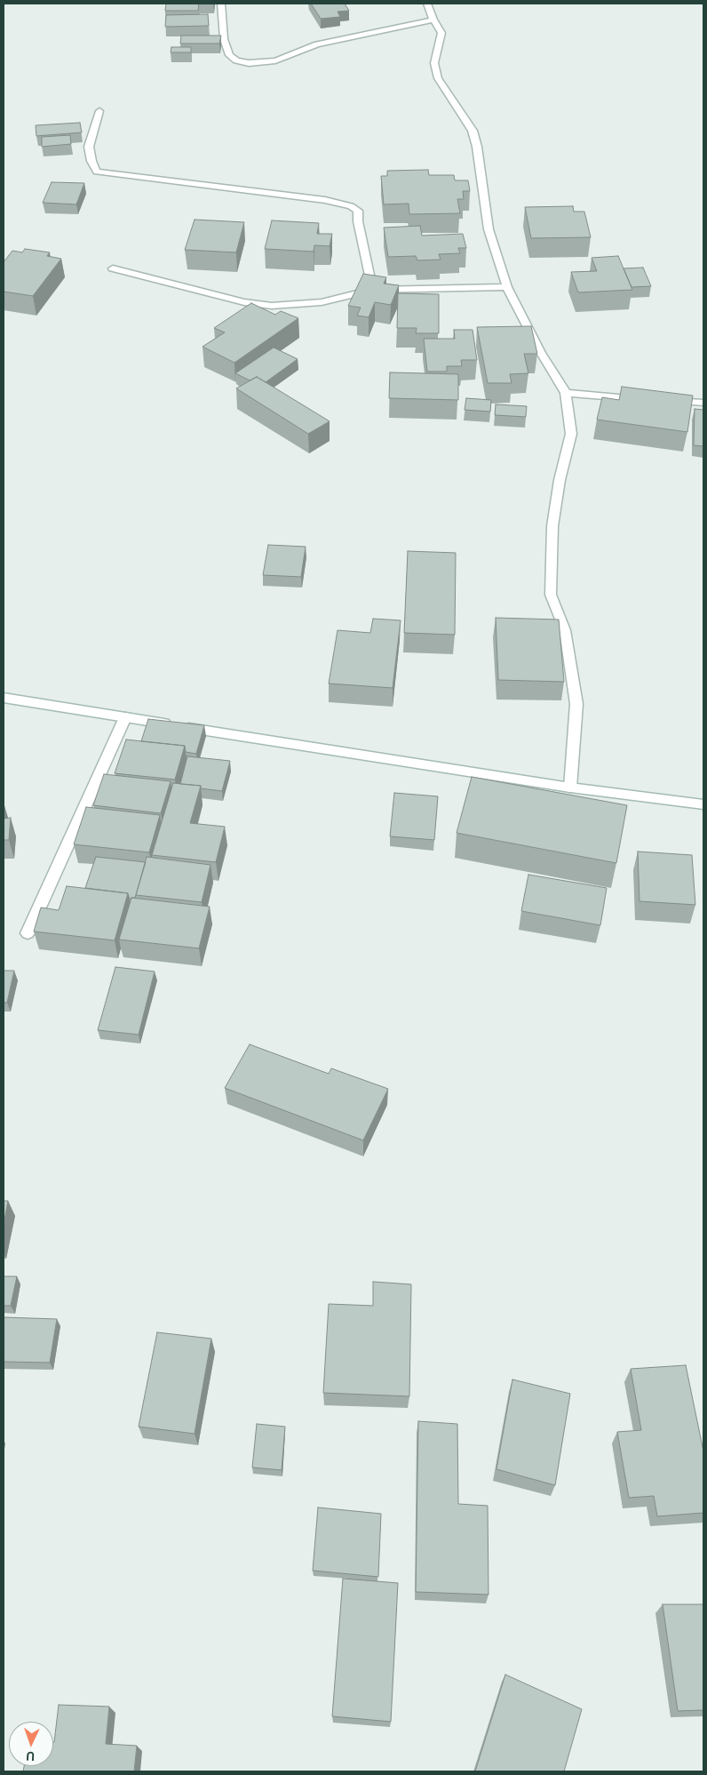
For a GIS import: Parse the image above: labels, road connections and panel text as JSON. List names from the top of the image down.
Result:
{
  "north": "bottom"
}
